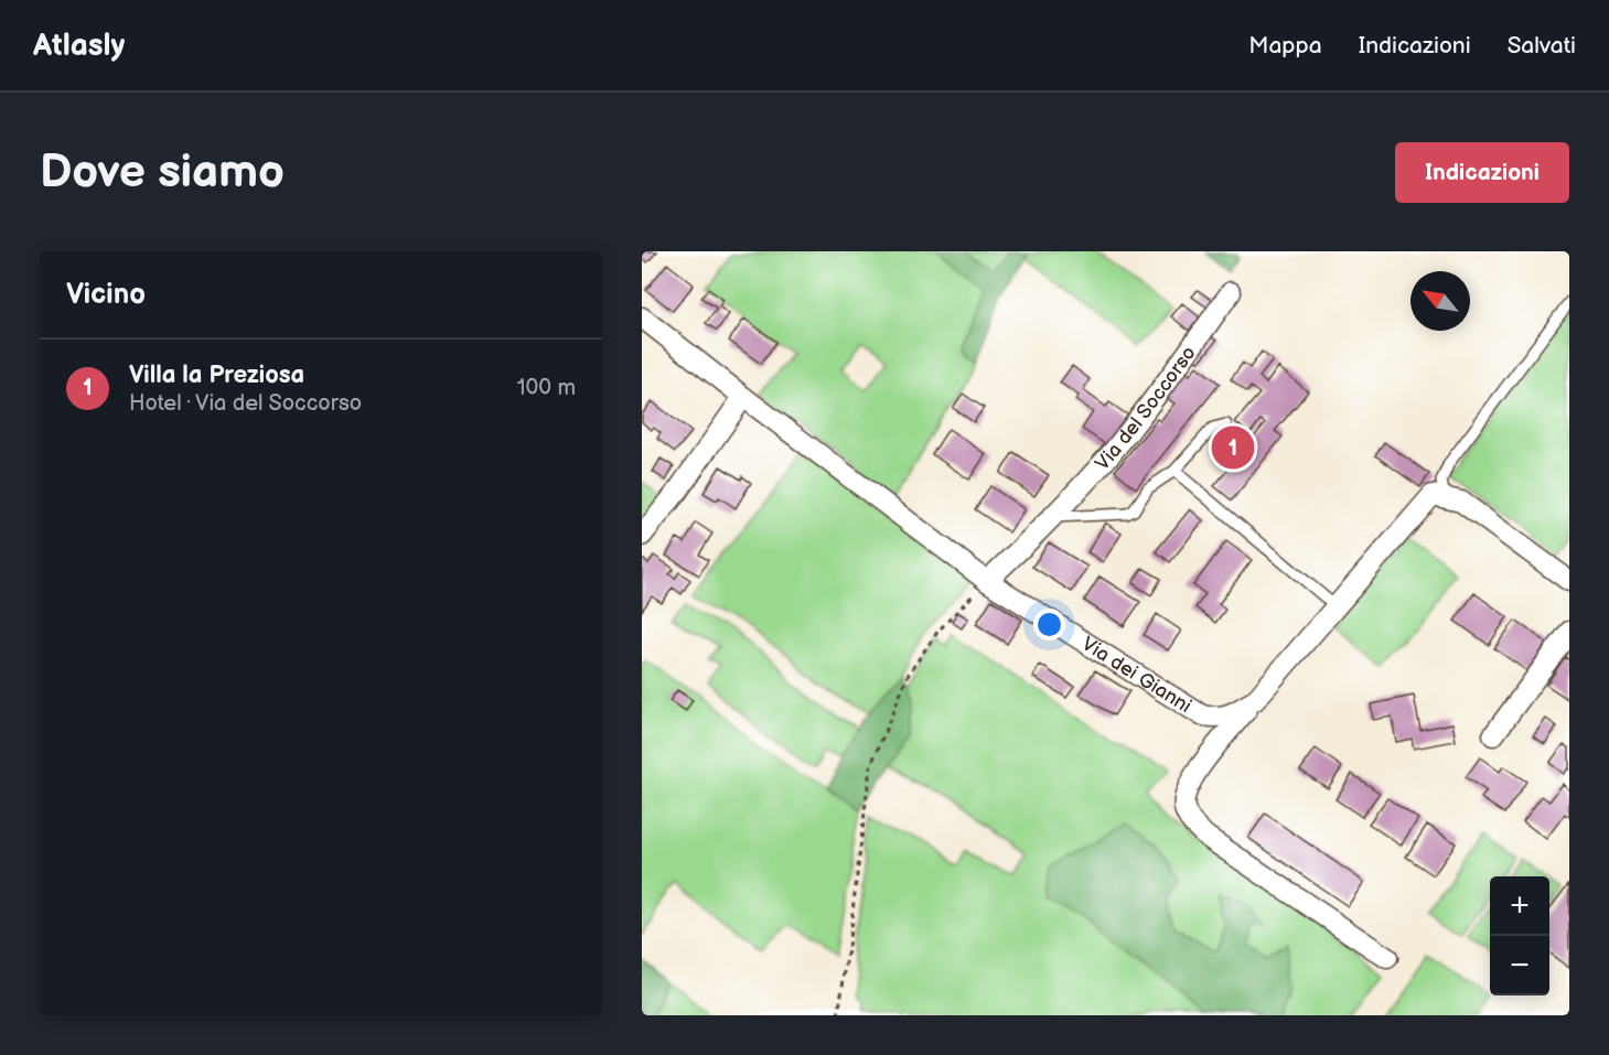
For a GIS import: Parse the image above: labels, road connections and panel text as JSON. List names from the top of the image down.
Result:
{
  "streets": {
    "street": ["Via del Soccorso", "Via dei Gianni"]
  },
  "crossings": [
    ["Via del Soccorso", "Via dei Gianni"]
  ],
  "north": "top left",
  "page": {
    "header": "Atlasly",
    "nav": ["Mappa", "Indicazioni", "Salvati"],
    "buttons": "Indicazioni",
    "title": "Dove siamo",
    "heading": "Vicino",
    "list": [
      {
        "mark": "1",
        "name": "Villa la Preziosa",
        "note": "Hotel · Via del Soccorso",
        "value": "100 m"
      }
    ],
    "pins": "1",
    "map_buttons": ["+", "−"]
  }
}
